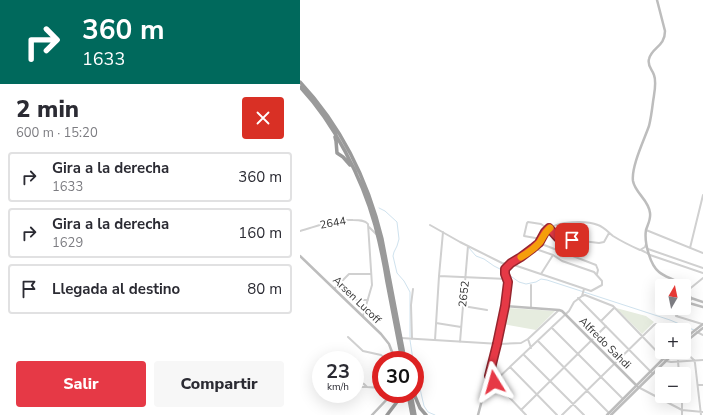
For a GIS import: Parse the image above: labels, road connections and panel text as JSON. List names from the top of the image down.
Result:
{
  "streets": {
    "street": [
      "2644",
      "2652",
      "Arsen Lucoff",
      "Alfredo Sahdi"
    ]
  },
  "north": "top",
  "page": {
    "turn": ["360 m", "1633"],
    "heading": ["2 min", "600 m · 15:20"],
    "list": [
      {
        "name": "Gira a la derecha",
        "note": "1633",
        "value": "360 m"
      },
      {
        "name": "Gira a la derecha",
        "note": "1629",
        "value": "160 m"
      },
      {
        "name": "Llegada al destino",
        "value": "80 m"
      }
    ],
    "map_buttons": ["+", "−"],
    "speed": "23 km/h",
    "limit": "30",
    "buttons": ["Salir", "Compartir"]
  }
}
